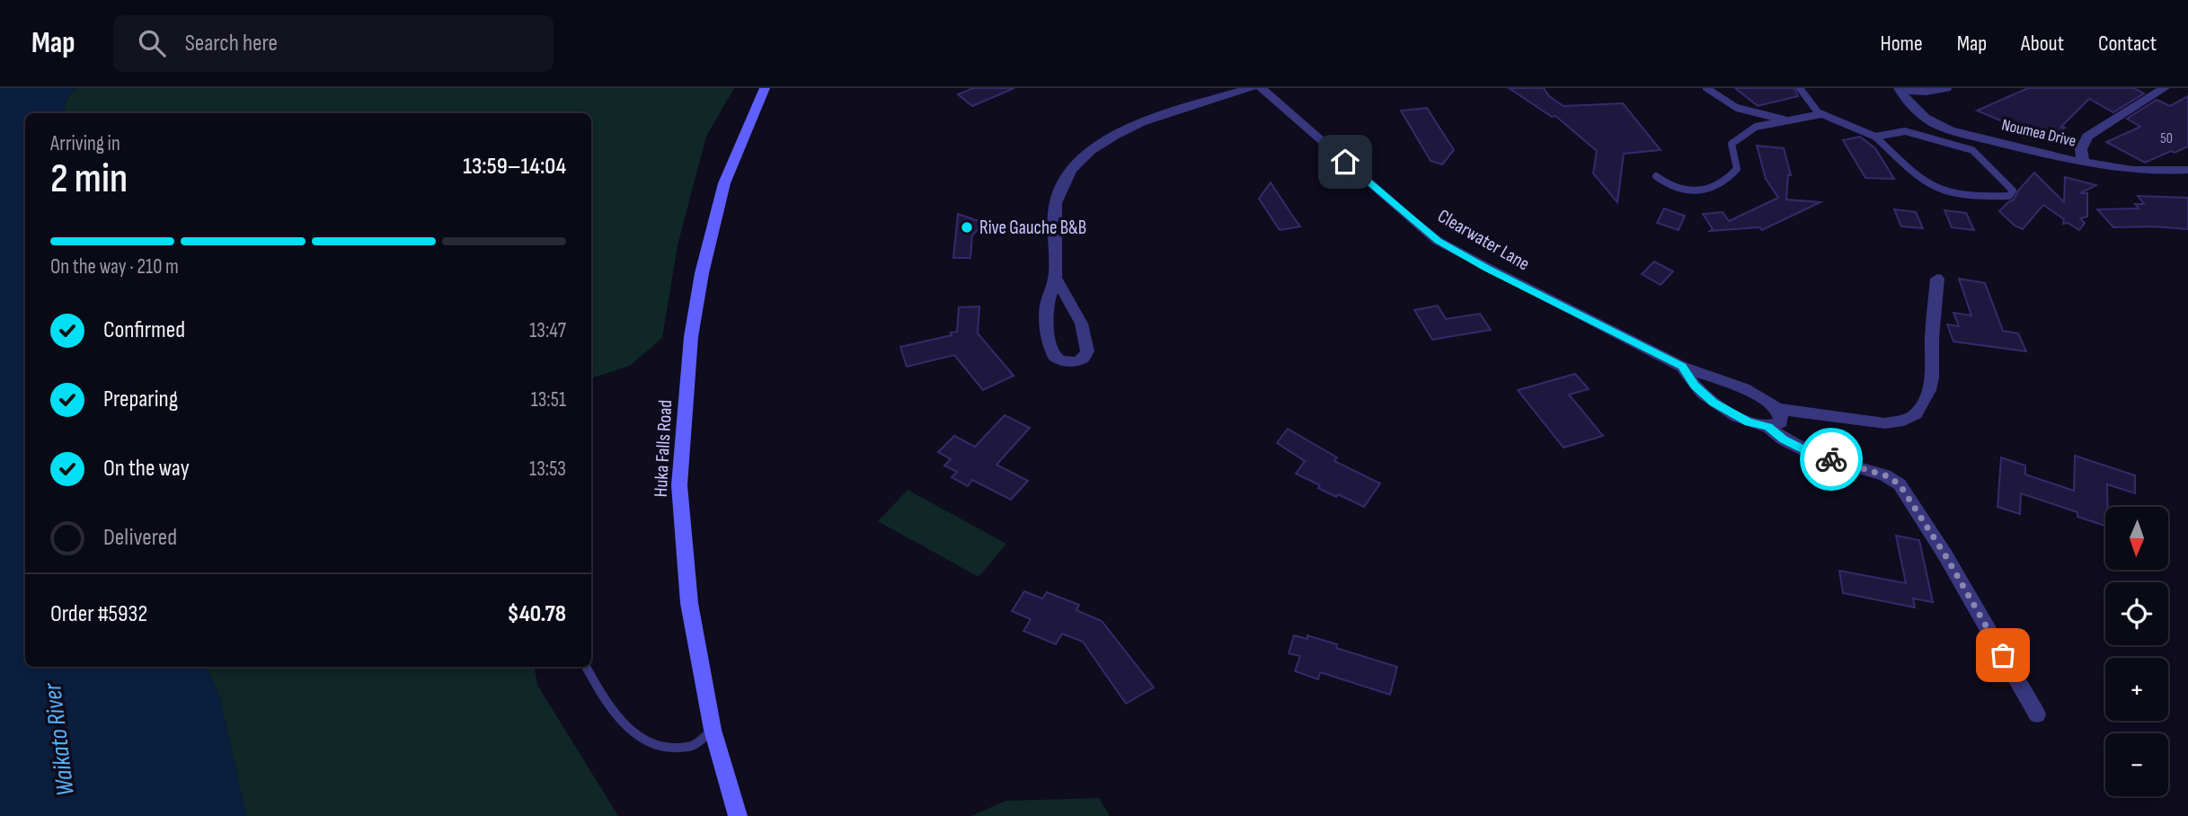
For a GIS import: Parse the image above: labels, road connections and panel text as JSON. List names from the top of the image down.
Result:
{
  "streets": {
    "street": ["Noumea Drive", "Clearwater Lane", "Huka Falls Road"]
  },
  "water": ["Waikato River"],
  "places": ["Rive Gauche B&B"],
  "house_numbers": ["50"],
  "north": "bottom",
  "page": {
    "header": "Map",
    "search": "Search here",
    "nav": [
      "Home",
      "Map",
      "About",
      "Contact"
    ],
    "heading": ["2 min", "Arriving in", "13:59–14:04"],
    "panel": ["Order #5932", "$40.78"],
    "bar": "On the way · 210 m",
    "list": [
      ["Confirmed", "13:47"],
      ["Preparing", "13:51"],
      ["On the way", "13:53"],
      "Delivered"
    ],
    "map_buttons": ["+", "−"]
  }
}
